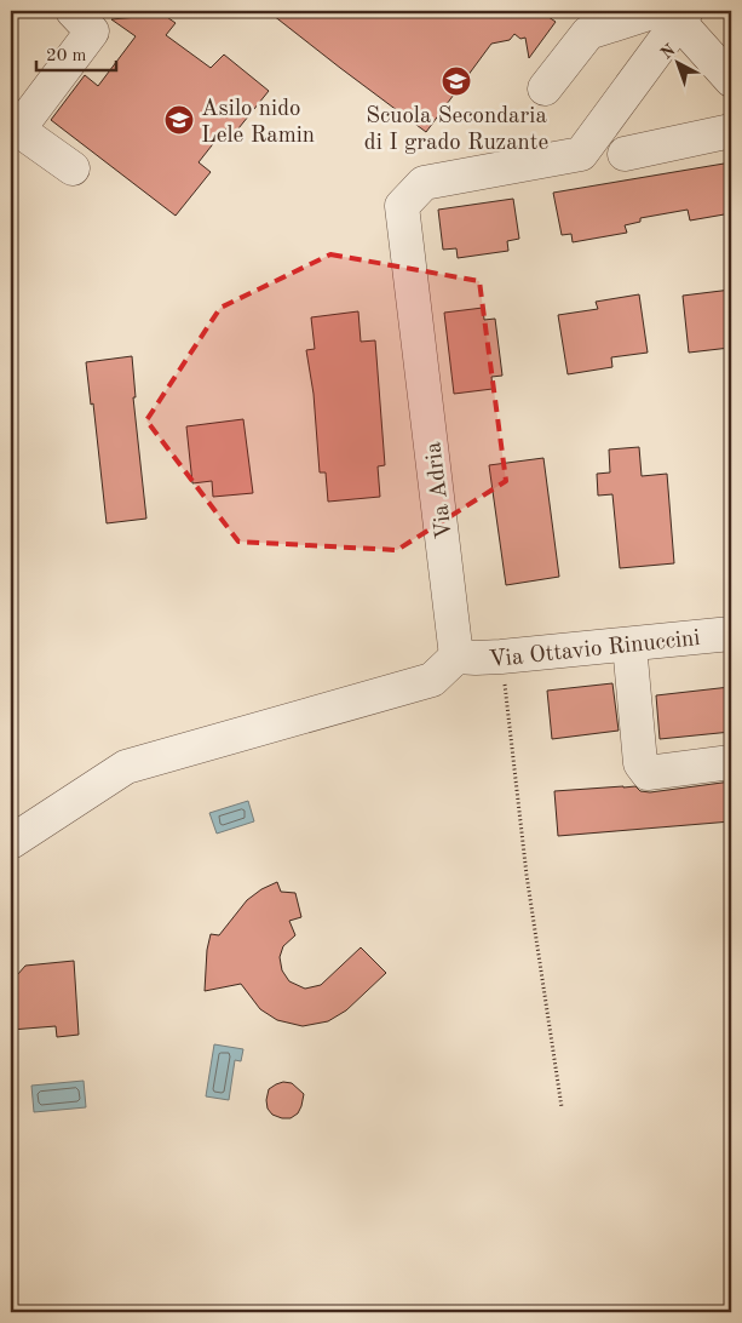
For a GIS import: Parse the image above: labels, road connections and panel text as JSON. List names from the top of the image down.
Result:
{
  "streets": {
    "street": ["Via Adria", "Via Ottavio Rinuccini"]
  },
  "crossings": [
    ["Via Adria", "Via Ottavio Rinuccini"]
  ],
  "places": {
    "school or university": ["Scuola Secondaria di I grado Ruzante", "Asilo nido Lele Ramin"]
  },
  "scale_bar": "20 m",
  "north": "top left"
}
